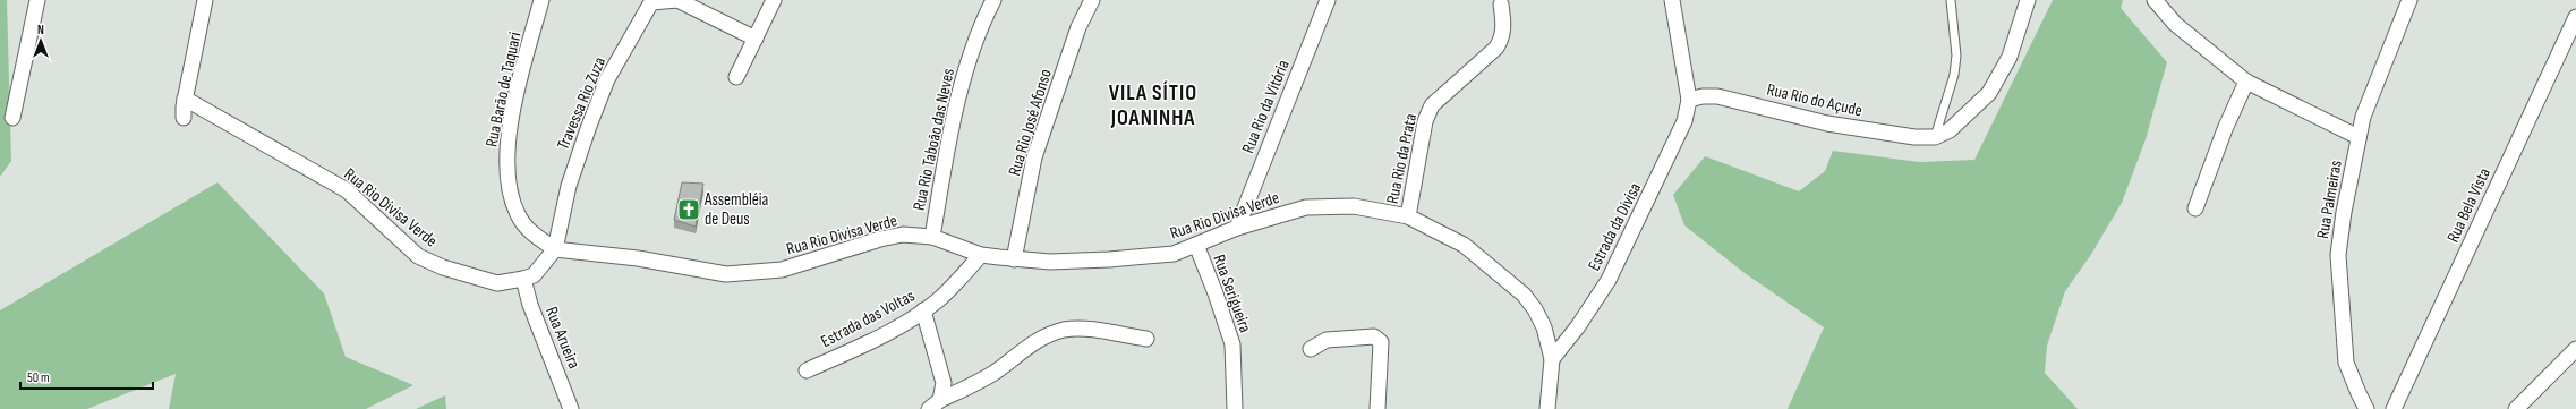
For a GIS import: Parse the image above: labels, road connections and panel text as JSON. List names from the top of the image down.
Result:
{
  "streets": {
    "street": [
      "Rua Barão de Taquari",
      "Rua Rio do Açude",
      "Travessa Rio Zuza",
      "Rua Rio da Vitória",
      "Rua Rio José Afonso",
      "Rua Rio Taboão das Neves",
      "Rua Rio da Prata",
      "Rua Palmeiras",
      "Rua Bela Vista",
      "Rua Rio Divisa Verde",
      "Estrada da Divisa",
      "Rua Serigueira",
      "Estrada das Voltas",
      "Rua Arueira"
    ]
  },
  "crossings": [
    ["Rua Barão de Taquari", "Travessa Rio Zuza"],
    ["Rua Barão de Taquari", "Rua Rio Divisa Verde"],
    ["Rua Rio do Açude", "Estrada da Divisa"],
    ["Travessa Rio Zuza", "Rua Rio Divisa Verde"],
    ["Rua Rio da Vitória", "Rua Rio Divisa Verde"],
    ["Rua Rio José Afonso", "Rua Rio Divisa Verde"],
    ["Rua Rio Taboão das Neves", "Rua Rio Divisa Verde"],
    ["Rua Rio da Prata", "Rua Rio Divisa Verde"],
    ["Rua Rio Divisa Verde", "Estrada da Divisa"],
    ["Rua Rio Divisa Verde", "Rua Serigueira"],
    ["Rua Rio Divisa Verde", "Estrada das Voltas"],
    ["Rua Rio Divisa Verde", "Rua Arueira"]
  ],
  "districts": ["VILA SÍTIO JOANINHA"],
  "places": {
    "church": ["Assembléia de Deus"]
  },
  "scale_bar": "50 m",
  "north": "top"
}
